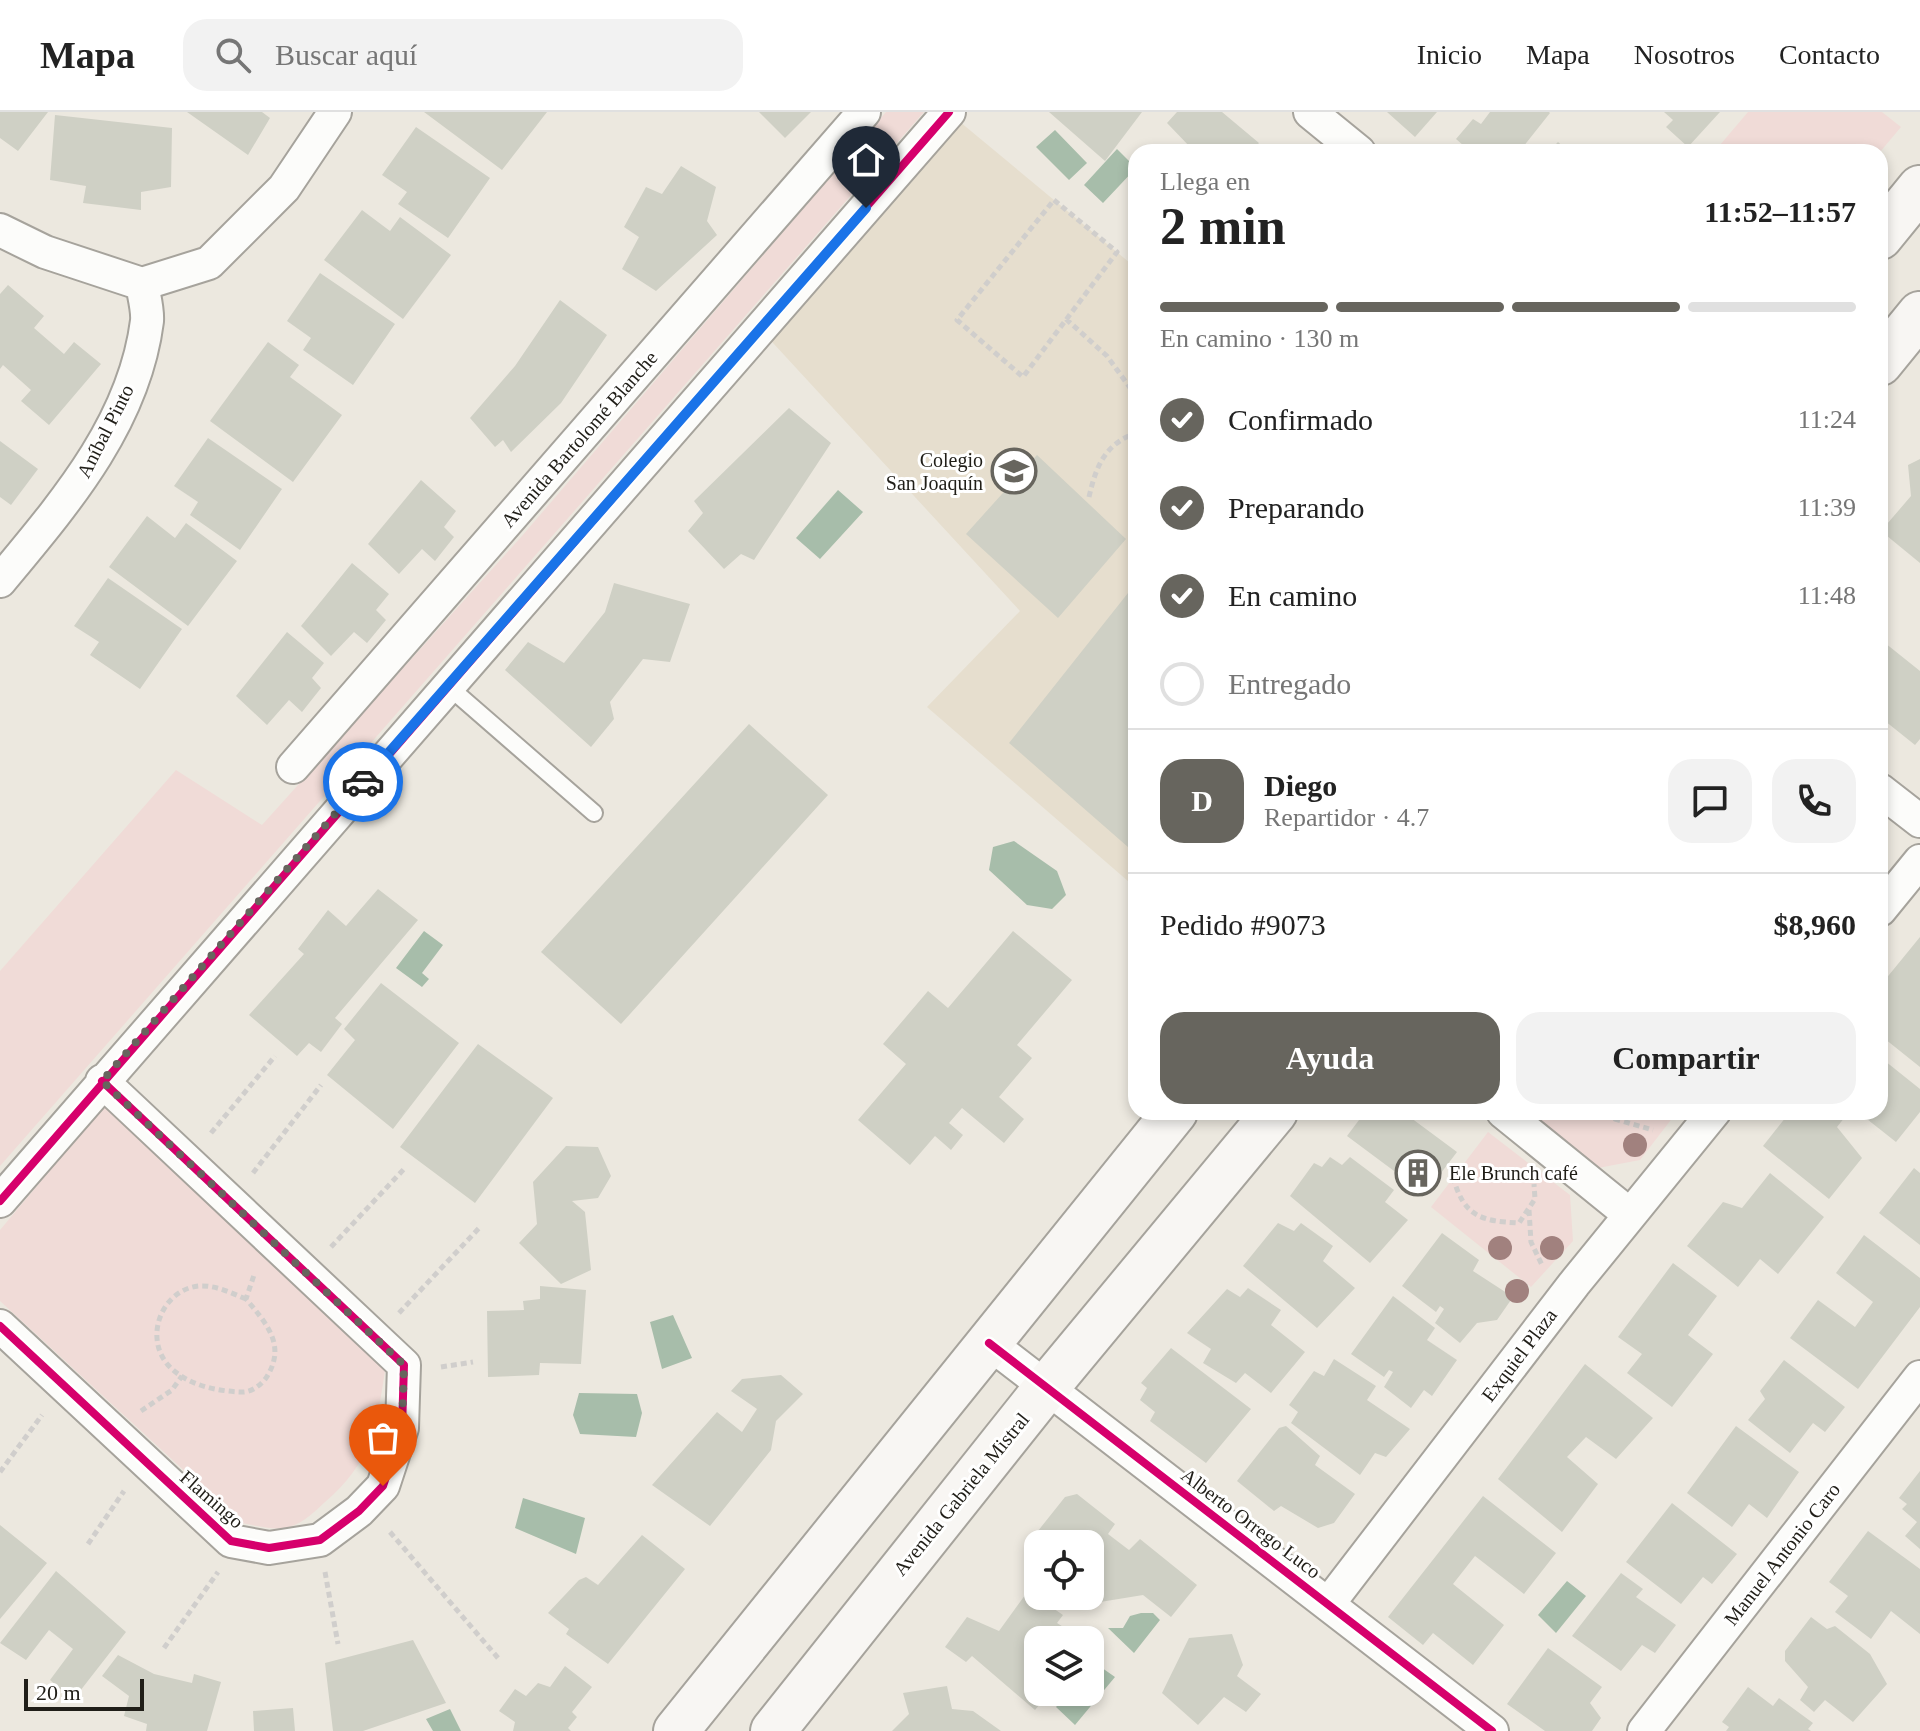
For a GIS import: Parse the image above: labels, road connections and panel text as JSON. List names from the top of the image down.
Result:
{
  "streets": {
    "main road": ["Avenida Gabriela Mistral"],
    "street": [
      "Aníbal Pinto",
      "Avenida Bartolomé Blanche",
      "Exquiel Plaza",
      "Flamingo",
      "Alberto Orrego Luco",
      "Manuel Antonio Caro"
    ]
  },
  "crossings": [
    ["Exquiel Plaza", "Alberto Orrego Luco"],
    ["Avenida Gabriela Mistral", "Alberto Orrego Luco"]
  ],
  "places": {
    "school or university": ["Colegio San Joaquín"],
    "building": ["Ele Brunch café"]
  },
  "scale_bar": "20 m",
  "page": {
    "header": "Mapa",
    "search": "Buscar aquí",
    "nav": [
      "Inicio",
      "Mapa",
      "Nosotros",
      "Contacto"
    ],
    "heading": ["2 min", "Llega en", "11:52–11:57"],
    "panel": [
      "Diego",
      "Repartidor · 4.7",
      "Pedido #9073",
      "$8,960"
    ],
    "bar": "En camino · 130 m",
    "list": [
      ["Confirmado", "11:24"],
      ["Preparando", "11:39"],
      ["En camino", "11:48"],
      "Entregado"
    ],
    "round": "D",
    "buttons": ["Ayuda", "Compartir"],
    "scale": "20 m"
  }
}
